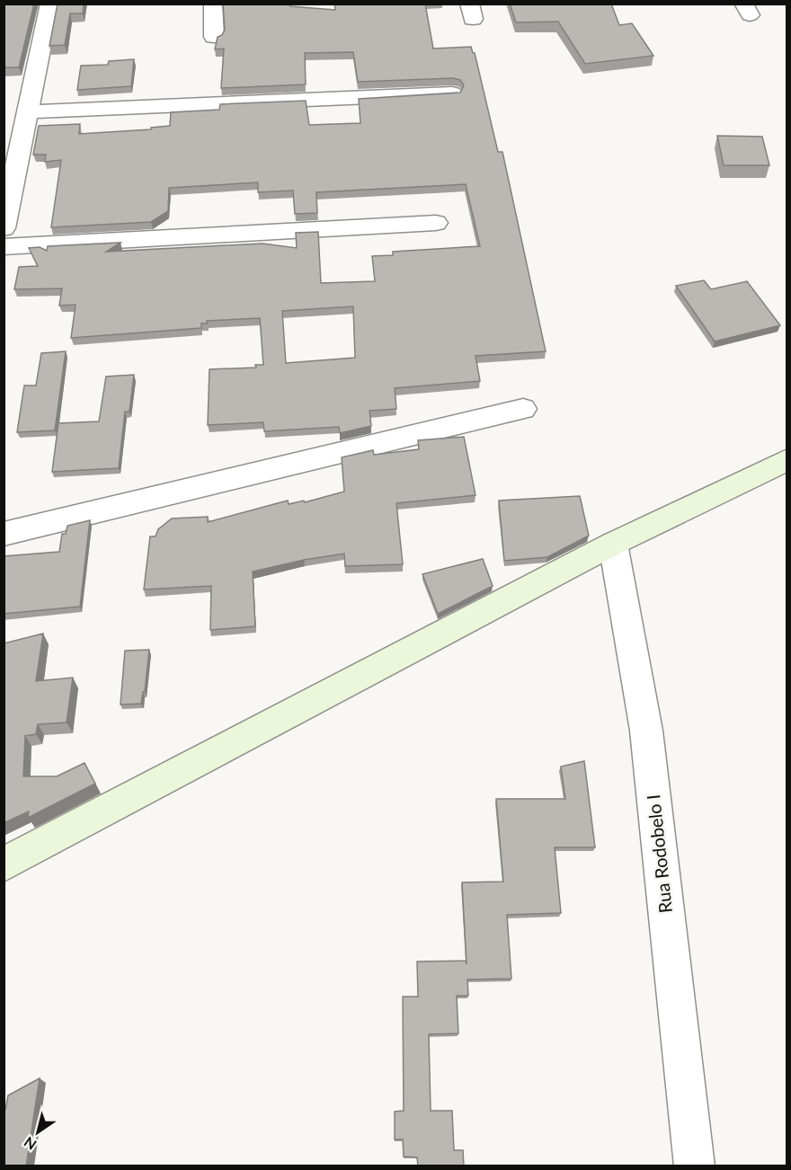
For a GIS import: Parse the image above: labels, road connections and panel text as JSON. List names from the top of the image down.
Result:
{
  "streets": {
    "street": ["Rua Rodobelo I"]
  },
  "north": "bottom left"
}
